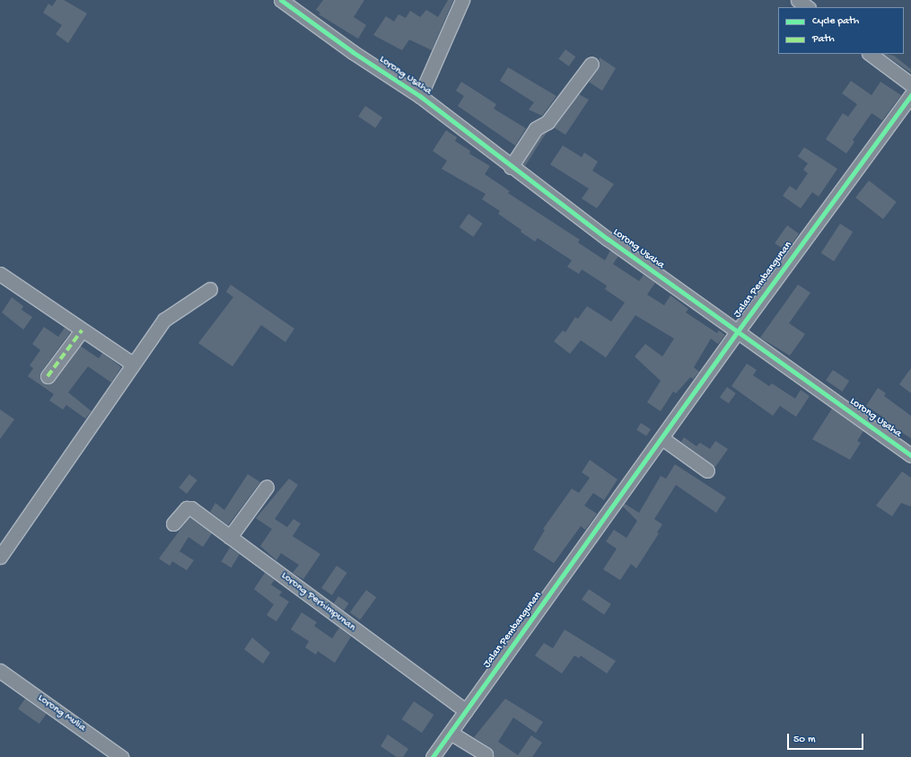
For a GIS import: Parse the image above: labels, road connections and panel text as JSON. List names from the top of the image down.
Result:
{
  "streets": {
    "street": [
      "Lorong Usaha",
      "Jalan Pembangunan",
      "Lorong Perhimpunan",
      "Lorong Mulia"
    ]
  },
  "crossings": [
    ["Lorong Usaha", "Jalan Pembangunan"],
    ["Jalan Pembangunan", "Lorong Perhimpunan"]
  ],
  "legend": ["Cycle path", "Path"],
  "scale_bar": "50 m"
}
